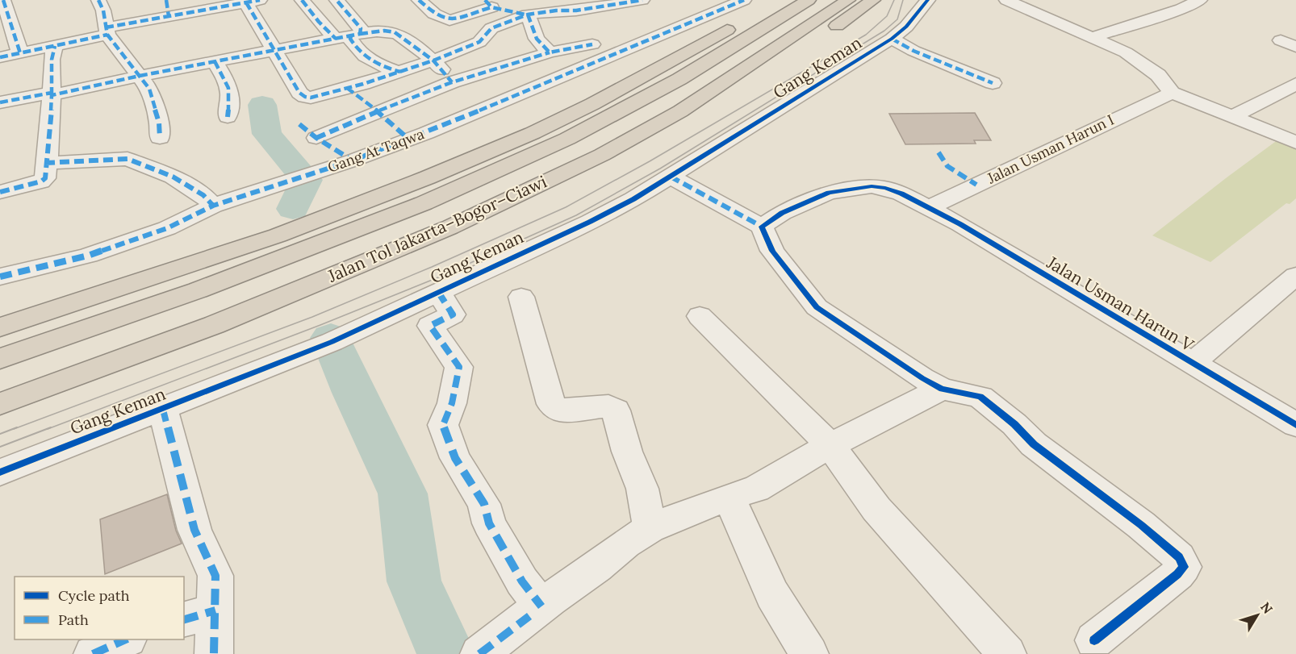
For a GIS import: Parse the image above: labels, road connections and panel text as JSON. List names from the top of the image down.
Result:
{
  "streets": {
    "highway": ["Jalan Tol Jakarta–Bogor–Ciawi"],
    "street": [
      "Gang Keman",
      "Jalan Usman Harun I",
      "Gang At Taqwa",
      "Jalan Usman Harun V"
    ]
  },
  "crossings": [
    ["Jalan Usman Harun I", "Jalan Usman Harun V"]
  ],
  "legend": ["Cycle path", "Path"],
  "north": "top right"
}
